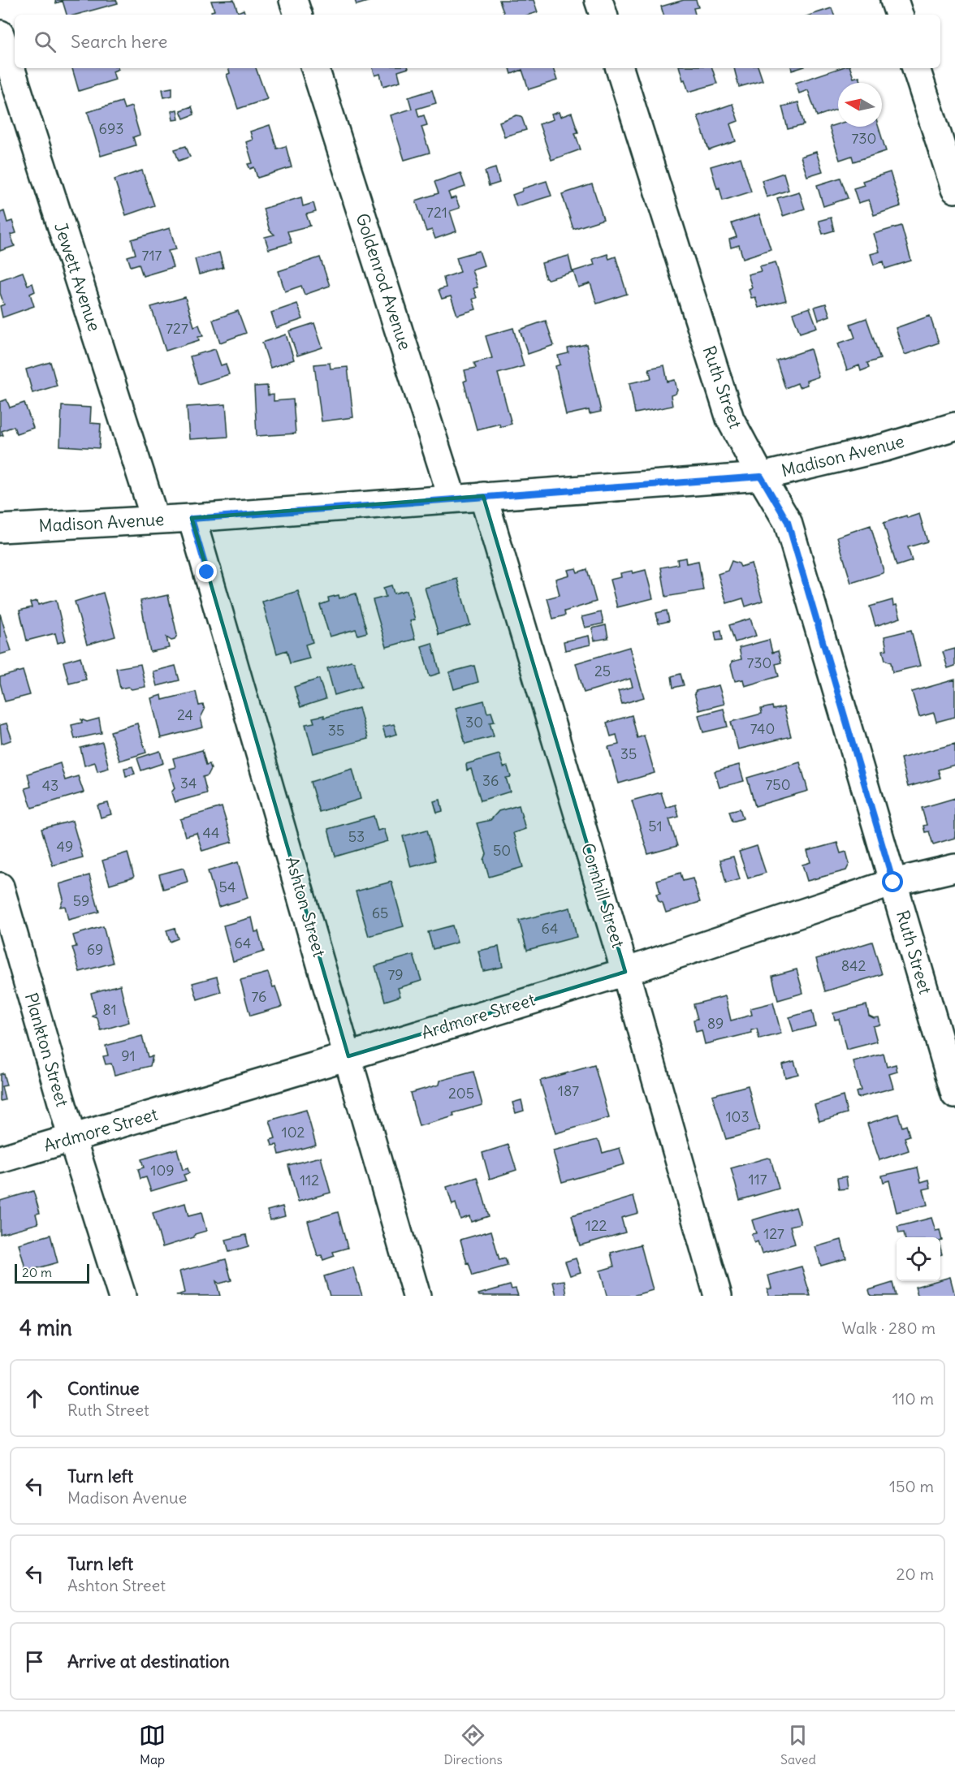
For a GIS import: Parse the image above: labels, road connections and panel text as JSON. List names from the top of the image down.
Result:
{
  "streets": {
    "street": [
      "Jewett Avenue",
      "Goldenrod Avenue",
      "Ruth Street",
      "Madison Avenue",
      "Cornhill Street",
      "Ashton Street",
      "Ardmore Street",
      "Plankton Street"
    ]
  },
  "crossings": [
    ["Jewett Avenue", "Madison Avenue"],
    ["Goldenrod Avenue", "Madison Avenue"],
    ["Ruth Street", "Madison Avenue"],
    ["Ruth Street", "Ardmore Street"],
    ["Madison Avenue", "Cornhill Street"],
    ["Madison Avenue", "Ashton Street"],
    ["Cornhill Street", "Ardmore Street"],
    ["Ashton Street", "Ardmore Street"],
    ["Ardmore Street", "Plankton Street"]
  ],
  "house_numbers": [
    "693",
    "730",
    "721",
    "717",
    "727",
    "730",
    "25",
    "24",
    "30",
    "740",
    "35",
    "35",
    "36",
    "34",
    "750",
    "43",
    "51",
    "44",
    "53",
    "49",
    "50",
    "54",
    "59",
    "65",
    "64",
    "64",
    "69",
    "842",
    "79",
    "76",
    "81",
    "89",
    "91",
    "187",
    "205",
    "103",
    "102",
    "109",
    "117",
    "112",
    "122",
    "127"
  ],
  "scale_bar": "20 m",
  "north": "left",
  "page": {
    "search": "Search here",
    "scale": "20 m",
    "heading": ["4 min", "Walk · 280 m"],
    "list": [
      ["Continue", "Ruth Street", "110 m"],
      ["Turn left", "Madison Avenue", "150 m"],
      ["Turn left", "Ashton Street", "20 m"],
      "Arrive at destination"
    ],
    "nav": ["Map", "Directions", "Saved"]
  }
}
